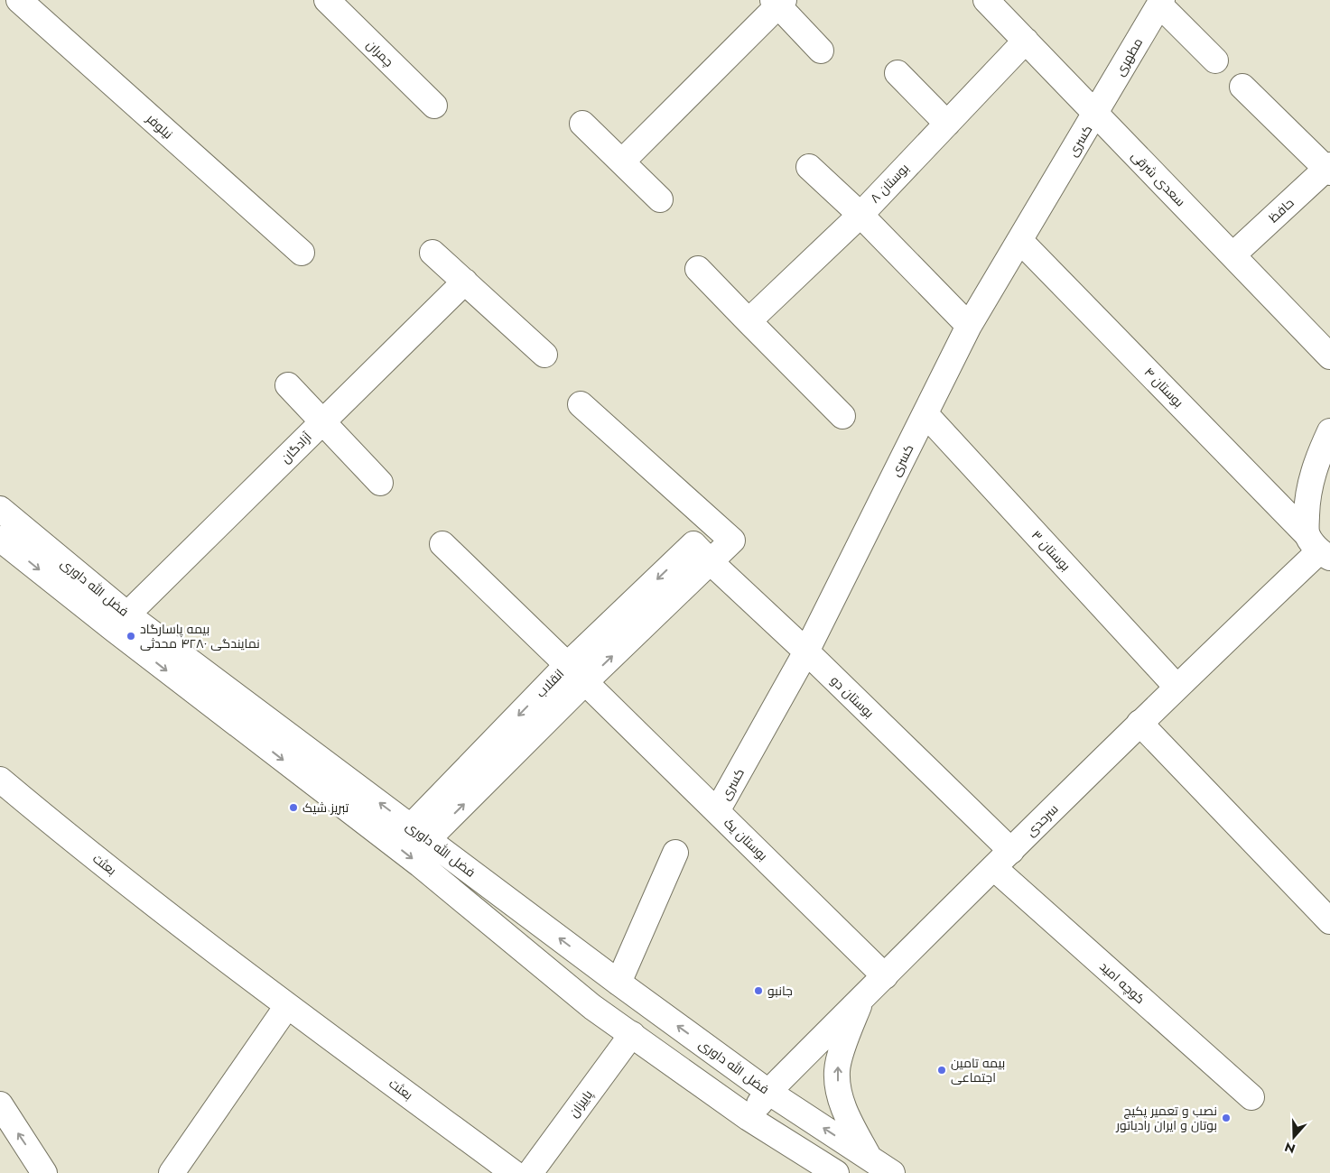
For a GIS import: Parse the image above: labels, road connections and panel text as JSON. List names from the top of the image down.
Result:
{
  "streets": {
    "street": [
      "چمران",
      "مطهری",
      "نیلوفر",
      "کسری",
      "سعدی شرقی",
      "بوستان ۸",
      "حافظ",
      "بوستان ۴",
      "آزادگان",
      "بوستان ۳",
      "فضل الله داوری",
      "انقلاب",
      "بوستان دو",
      "سرحدی",
      "بوستان یک",
      "بعثت",
      "کوچه امید",
      "پاییزان"
    ]
  },
  "crossings": [
    ["مطهری", "کسری"],
    ["مطهری", "سعدی شرقی"],
    ["کسری", "سعدی شرقی"],
    ["کسری", "بوستان ۴"],
    ["کسری", "بوستان ۳"],
    ["کسری", "بوستان دو"],
    ["کسری", "بوستان یک"],
    ["سعدی شرقی", "بوستان ۸"],
    ["سعدی شرقی", "حافظ"],
    ["بوستان ۴", "سرحدی"],
    ["آزادگان", "فضل الله داوری"],
    ["بوستان ۳", "سرحدی"],
    ["فضل الله داوری", "انقلاب"],
    ["فضل الله داوری", "سرحدی"],
    ["فضل الله داوری", "پاییزان"],
    ["انقلاب", "بوستان دو"],
    ["انقلاب", "بوستان یک"],
    ["بوستان دو", "سرحدی"],
    ["سرحدی", "بوستان یک"],
    ["سرحدی", "کوچه امید"]
  ],
  "places": [
    "بیمه پاسارگاد نمایندگی ۴۲۸۰ محدثی",
    "تبریز شیک",
    "جانبو",
    "بیمه تامین اجتماعی",
    "نصب و تعمیر پکیج بوتان و ایران رادیاتور"
  ],
  "north": "bottom"
}
